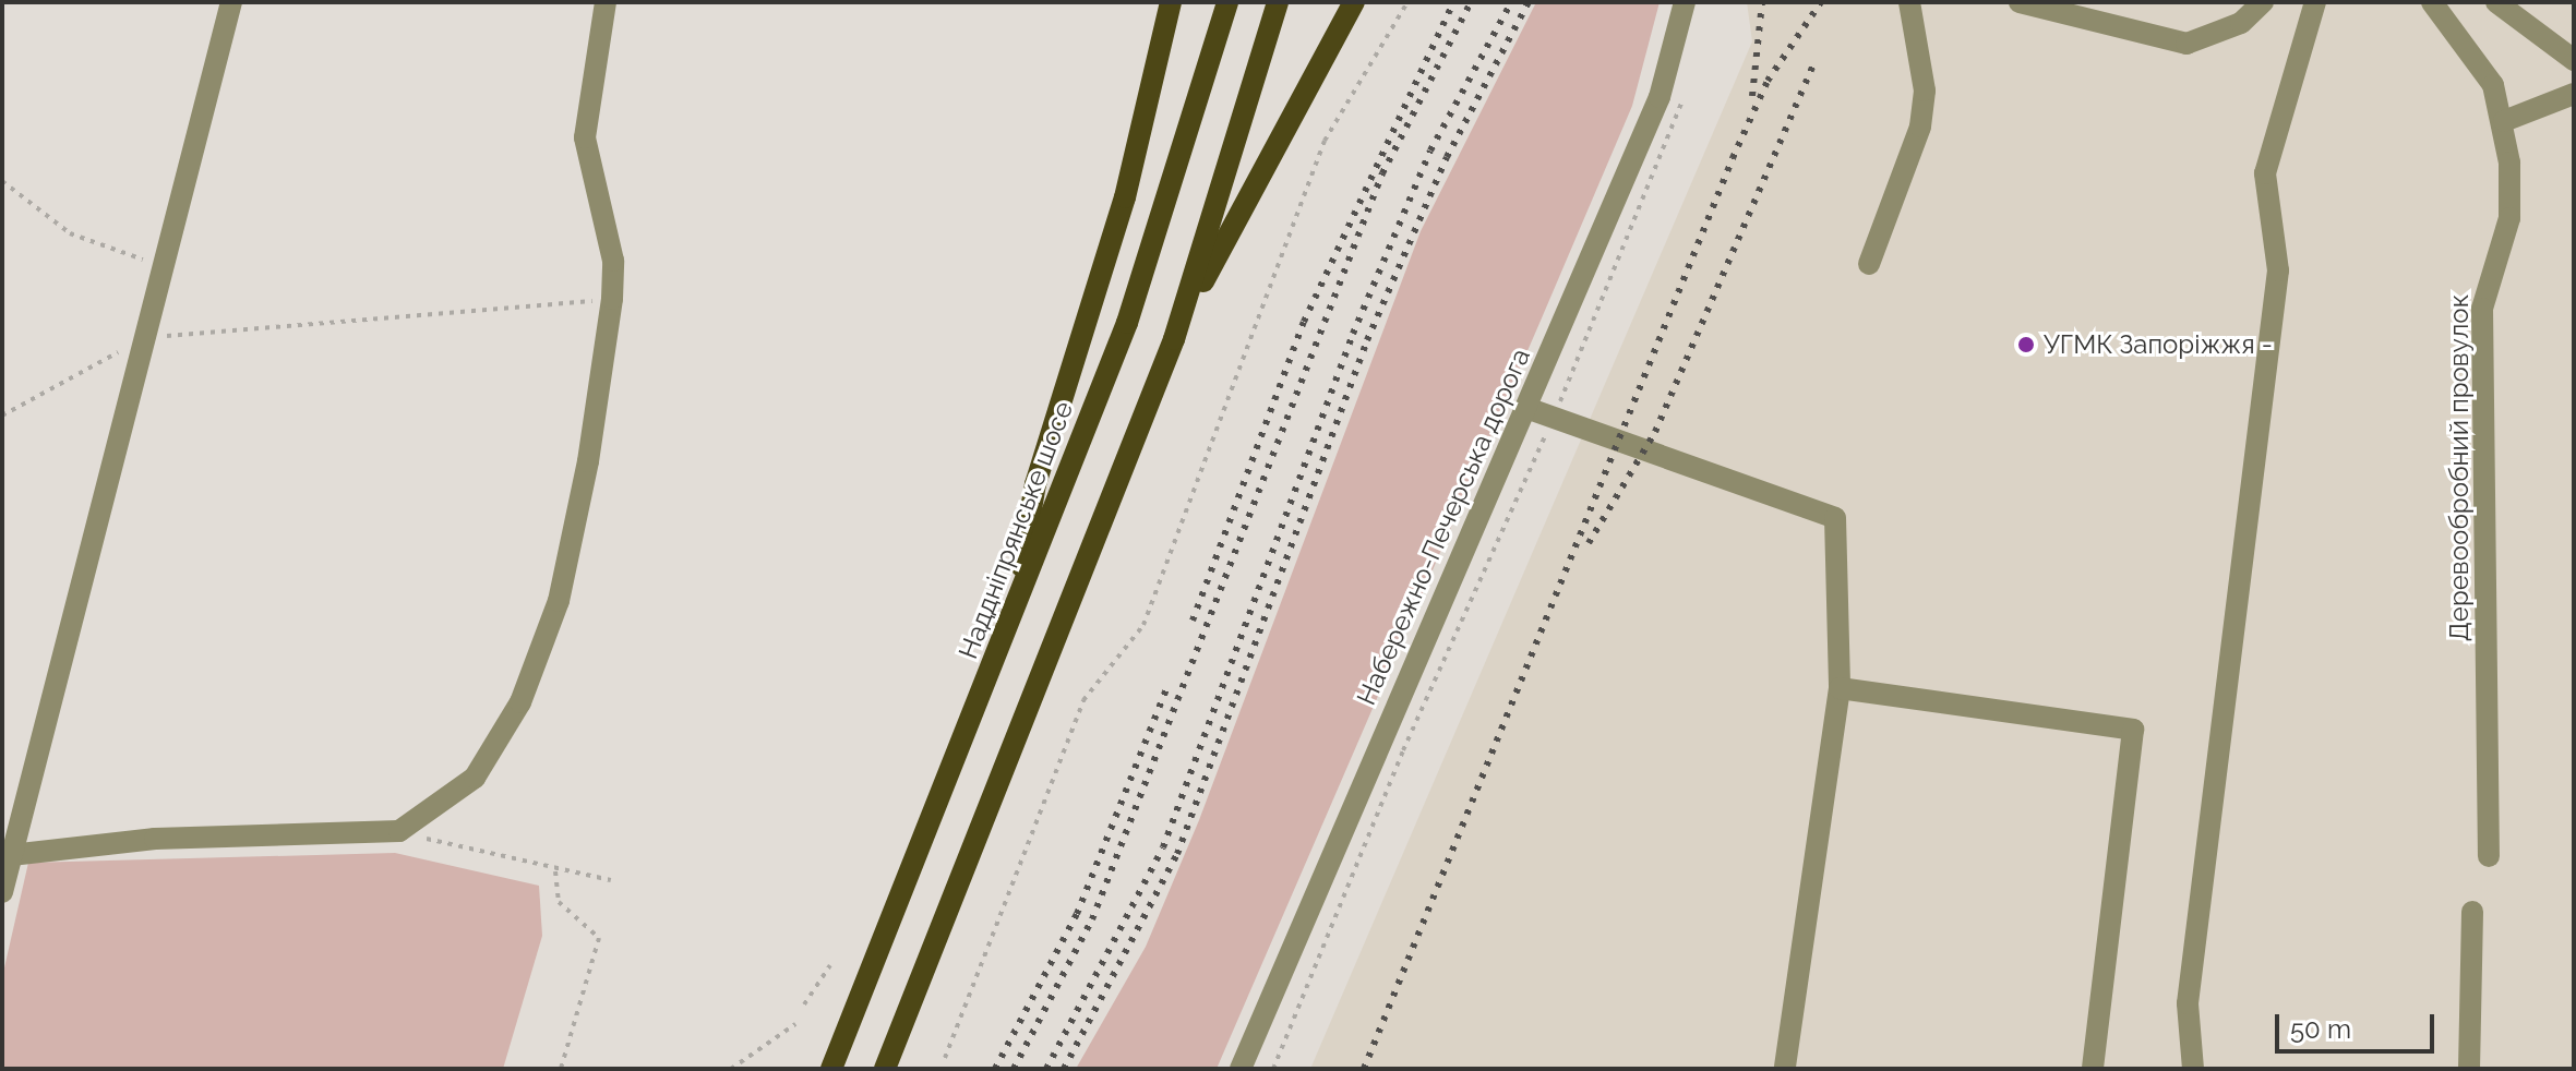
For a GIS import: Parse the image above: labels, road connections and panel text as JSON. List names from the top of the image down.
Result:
{
  "streets": {
    "main road": ["Наддніпрянське шосе"],
    "street": ["Деревообробний провулок", "Набережно-Печерська дорога"]
  },
  "places": ["УГМК Запоріжжя -"],
  "scale_bar": "50 m"
}
